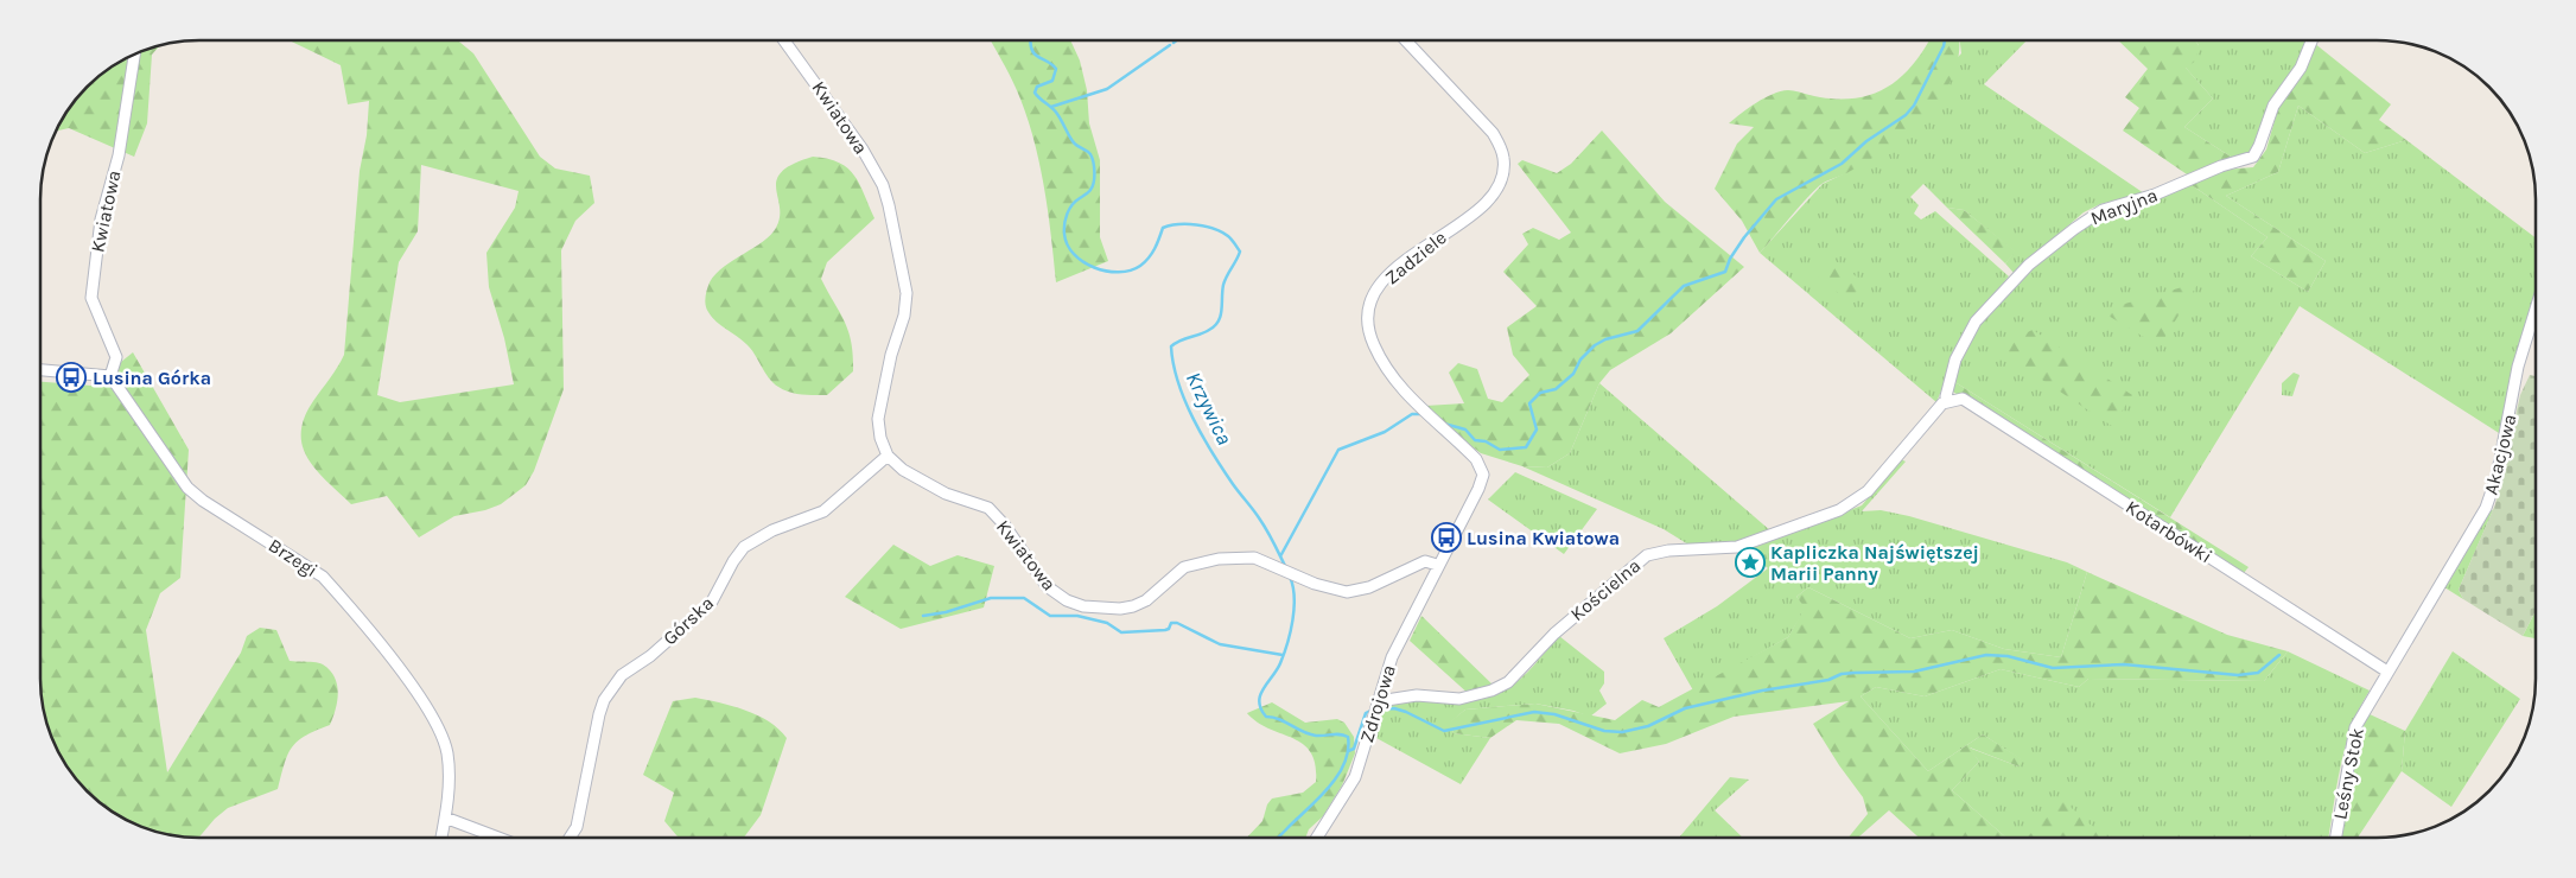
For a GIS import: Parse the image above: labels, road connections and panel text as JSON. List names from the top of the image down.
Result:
{
  "streets": {
    "street": [
      "Kwiatowa",
      "Maryjna",
      "Zadziele",
      "Akacjowa",
      "Kotarbówki",
      "Brzegi",
      "Kościelna",
      "Górska",
      "Zdrojowa",
      "Leśny Stok"
    ]
  },
  "crossings": [
    ["Kwiatowa", "Zadziele"],
    ["Kwiatowa", "Brzegi"],
    ["Kwiatowa", "Górska"],
    ["Kwiatowa", "Zdrojowa"],
    ["Maryjna", "Kotarbówki"],
    ["Maryjna", "Kościelna"],
    ["Zadziele", "Zdrojowa"],
    ["Akacjowa", "Kotarbówki"],
    ["Akacjowa", "Leśny Stok"],
    ["Kotarbówki", "Kościelna"],
    ["Kotarbówki", "Leśny Stok"],
    ["Kościelna", "Zdrojowa"]
  ],
  "water": ["Krzywica"],
  "places": {
    "bus stop": ["Lusina Górka", "Lusina Kwiatowa"],
    "place": ["Kapliczka Najświętszej Marii Panny"]
  }
}
